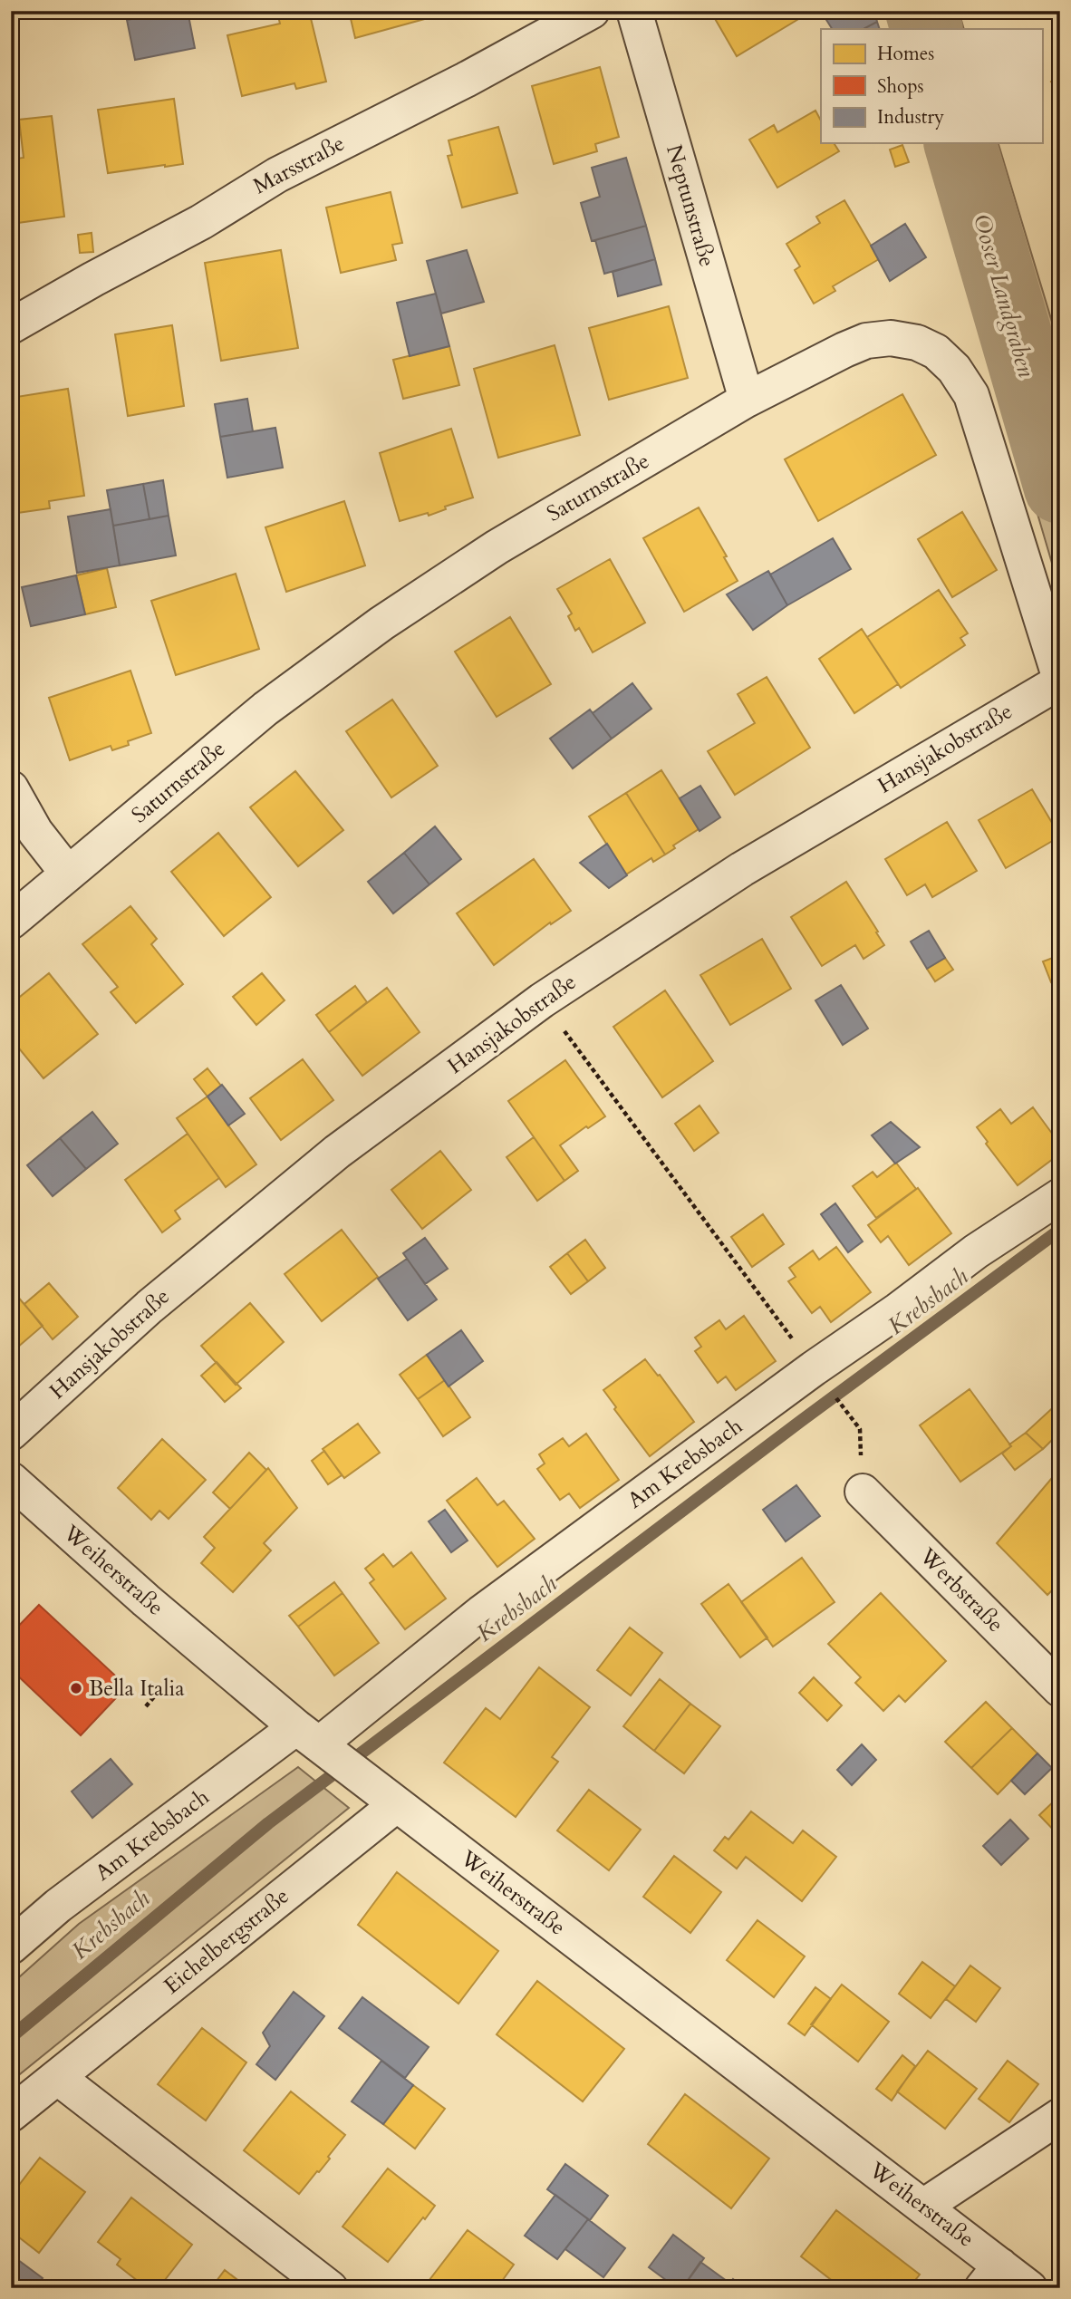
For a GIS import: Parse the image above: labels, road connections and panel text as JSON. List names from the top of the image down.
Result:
{
  "streets": {
    "street": [
      "Marsstraße",
      "Neptunstraße",
      "Saturnstraße",
      "Hansjakobstraße",
      "Am Krebsbach",
      "Weiherstraße",
      "Werbstraße",
      "Eichelbergstraße"
    ]
  },
  "crossings": [
    ["Neptunstraße", "Saturnstraße"],
    ["Saturnstraße", "Hansjakobstraße"],
    ["Am Krebsbach", "Weiherstraße"],
    ["Weiherstraße", "Eichelbergstraße"]
  ],
  "water": ["Ooser Landgraben", "Krebsbach"],
  "places": ["Bella Italia"],
  "legend": ["Homes", "Shops", "Industry"]
}
